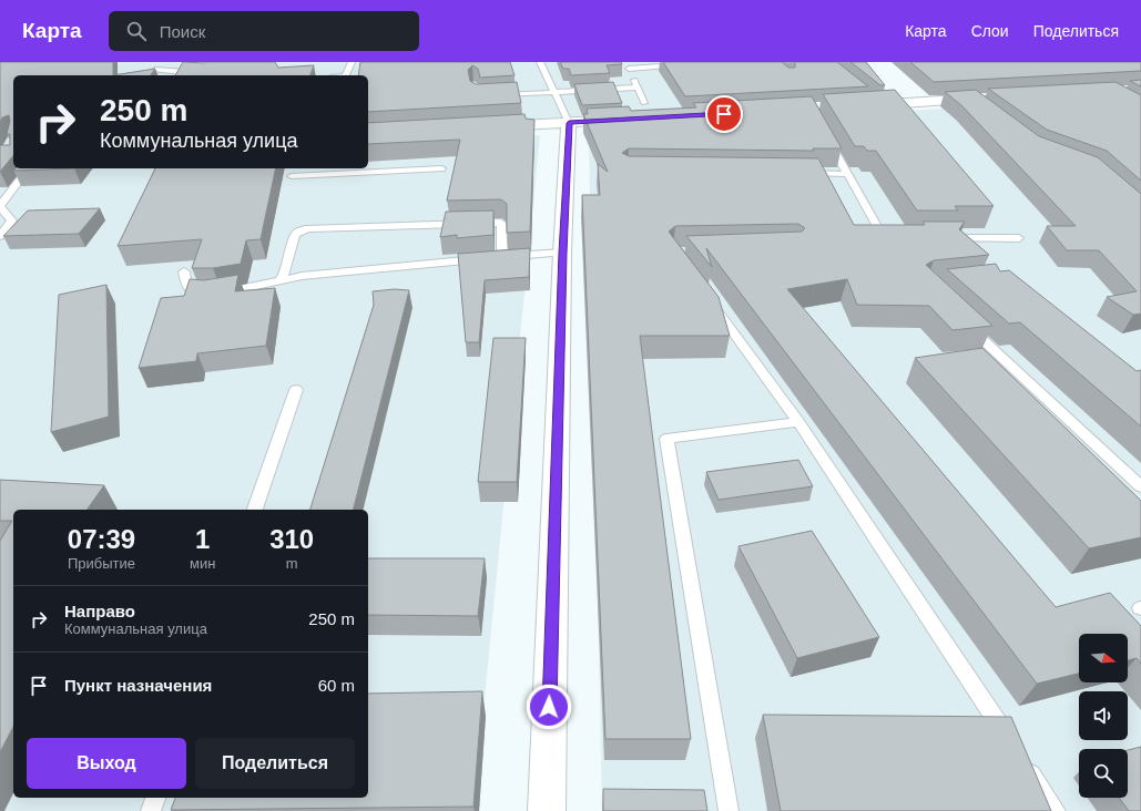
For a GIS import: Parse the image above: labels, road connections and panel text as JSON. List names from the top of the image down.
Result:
{
  "north": "right",
  "page": {
    "header": "Карта",
    "search": "Поиск",
    "nav": ["Карта", "Слои", "Поделиться"],
    "turn": ["250 m", "Коммунальная улица"],
    "eta": [
      "07:39",
      "Прибытие",
      "1",
      "мин",
      "310",
      "m"
    ],
    "list": [
      {
        "name": "Направо",
        "note": "Коммунальная улица",
        "value": "250 m"
      },
      {
        "name": "Пункт назначения",
        "value": "60 m"
      }
    ],
    "buttons": ["Выход", "Поделиться"]
  }
}
